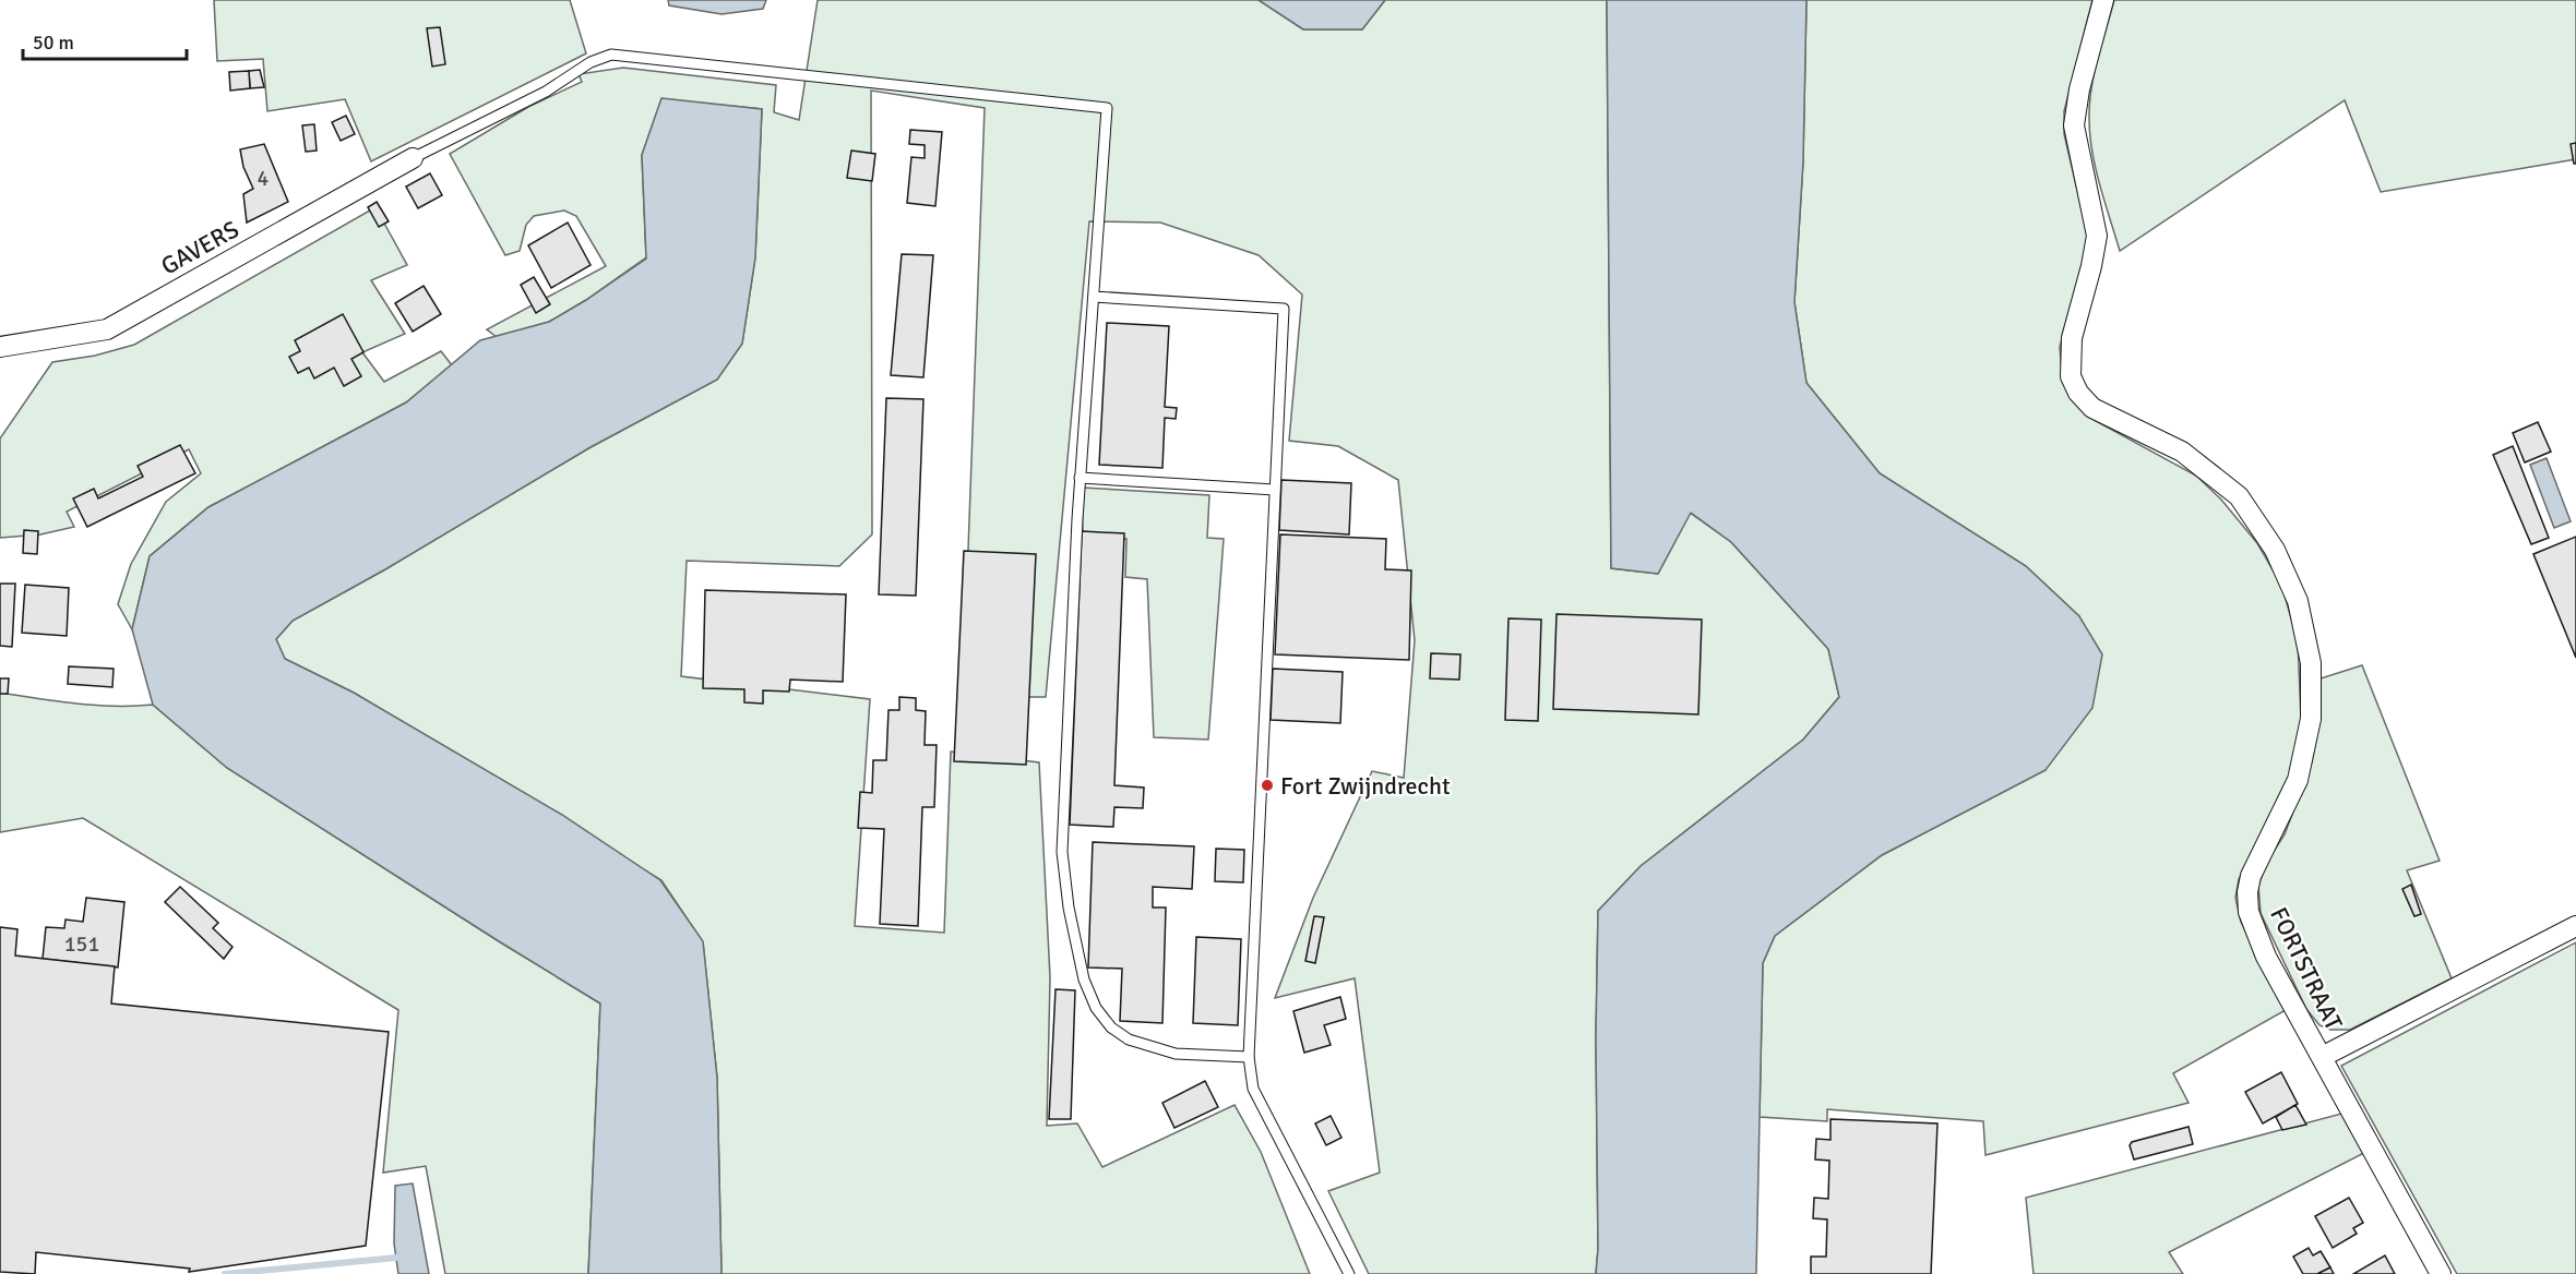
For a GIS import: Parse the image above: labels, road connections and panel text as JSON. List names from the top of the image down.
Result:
{
  "streets": {
    "street": ["GAVERS", "FORTSTRAAT"]
  },
  "places": ["Fort Zwijndrecht"],
  "house_numbers": ["4", "151"],
  "scale_bar": "50 m"
}
